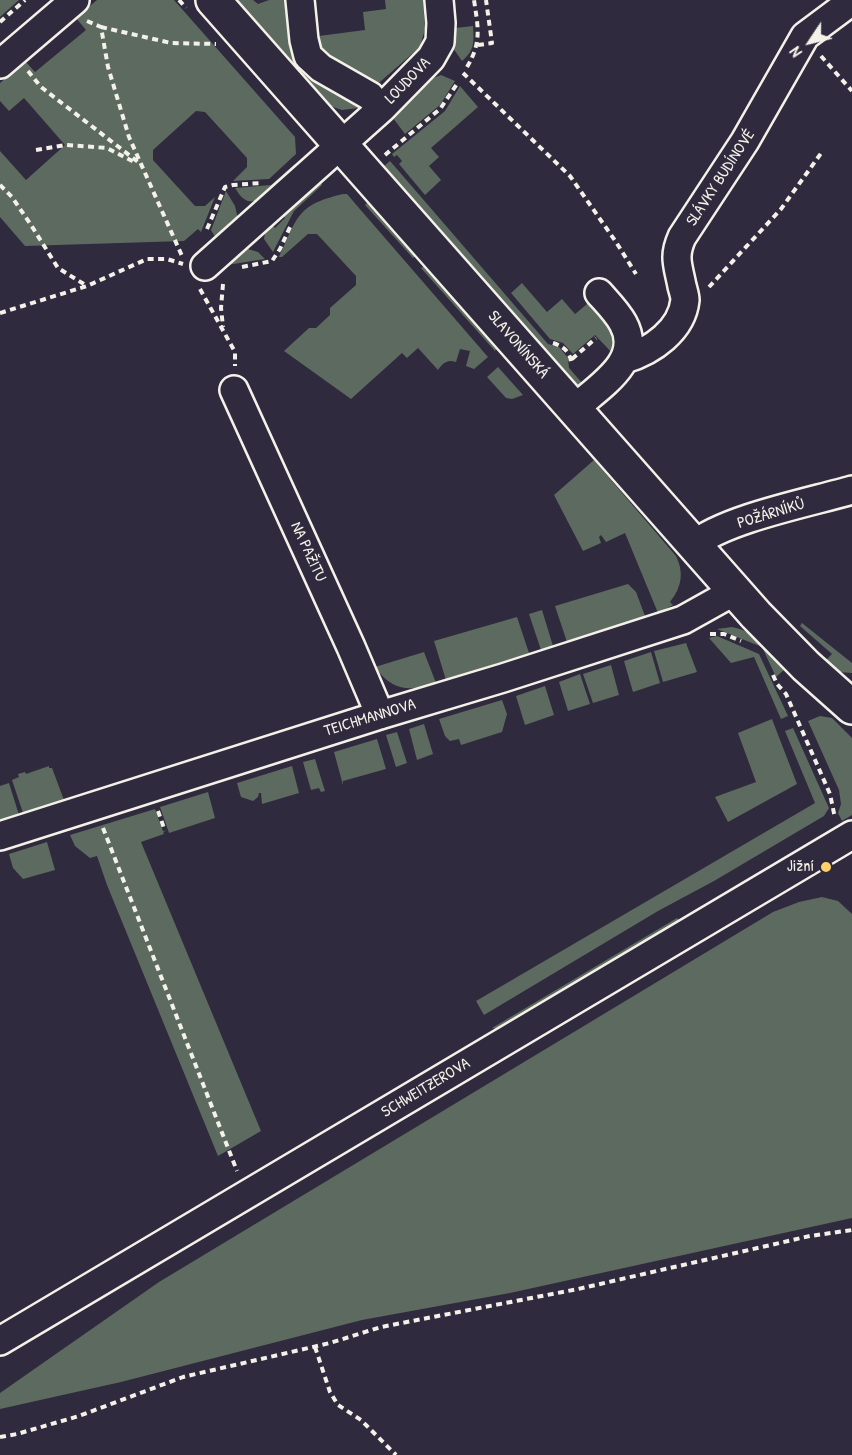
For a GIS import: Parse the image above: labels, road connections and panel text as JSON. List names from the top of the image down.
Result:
{
  "streets": {
    "main road": ["SLAVONÍNSKÁ"],
    "street": [
      "LOUDOVA",
      "SLÁVKY BUDÍNOVÉ",
      "POŽÁRNÍKŮ",
      "NA PAŽITU",
      "TEICHMANNOVA",
      "SCHWEITZEROVA"
    ]
  },
  "crossings": [
    ["LOUDOVA", "SLAVONÍNSKÁ"],
    ["SLAVONÍNSKÁ", "POŽÁRNÍKŮ"],
    ["NA PAŽITU", "TEICHMANNOVA"]
  ],
  "places": ["Jižní"],
  "north": "bottom left"
}
